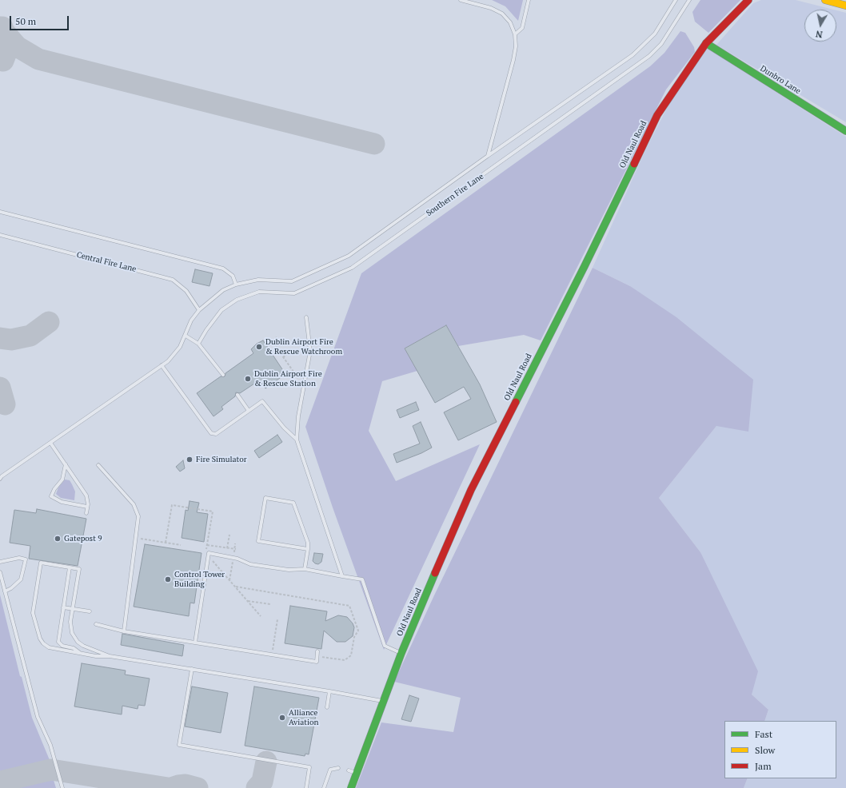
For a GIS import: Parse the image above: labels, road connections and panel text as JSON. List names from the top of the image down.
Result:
{
  "streets": {
    "main road": ["Dunbro Lane", "Old Naul Road"],
    "lane": ["Southern Fire Lane", "Central Fire Lane"]
  },
  "crossings": [
    ["Dunbro Lane", "Old Naul Road"]
  ],
  "places": [
    "Dublin Airport Fire & Rescue Watchroom",
    "Dublin Airport Fire & Rescue Station",
    "Fire Simulator",
    "Gatepost 9",
    "Control Tower Building",
    "Alliance Aviation"
  ],
  "legend": ["Fast", "Slow", "Jam"],
  "scale_bar": "50 m",
  "north": "bottom"
}
